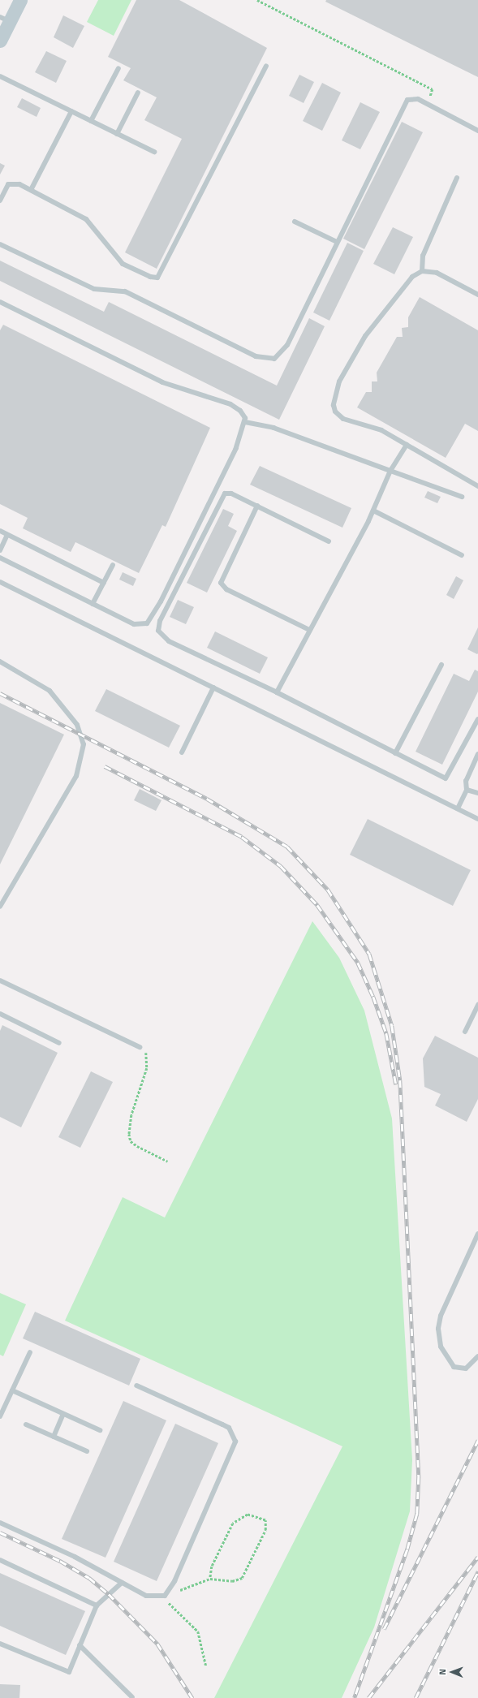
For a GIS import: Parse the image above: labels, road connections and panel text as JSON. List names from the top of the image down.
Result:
{
  "north": "left"
}
